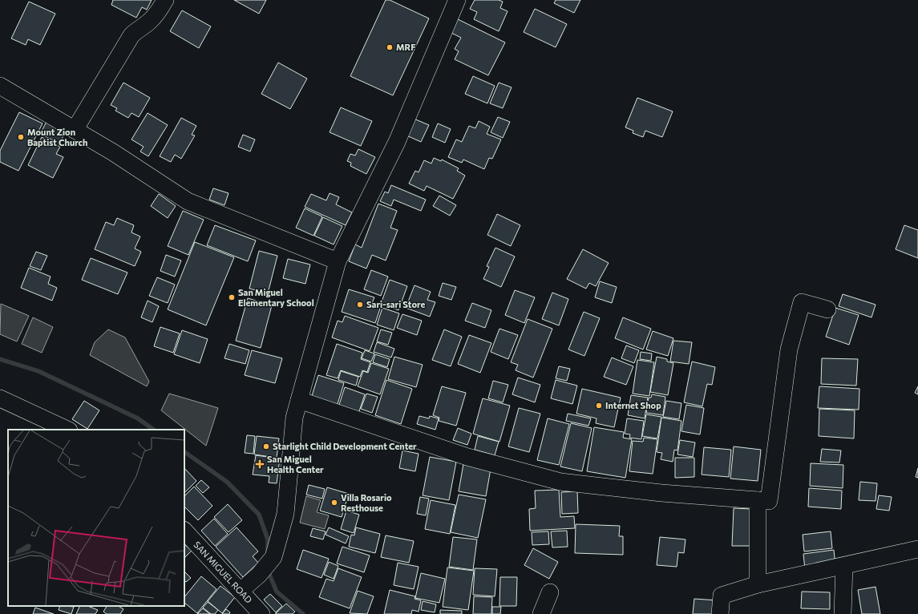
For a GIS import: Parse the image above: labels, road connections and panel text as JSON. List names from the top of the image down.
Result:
{
  "streets": {
    "street": ["SAN MIGUEL ROAD"]
  },
  "places": {
    "other": [
      "MRF",
      "Mount Zion Baptist Church",
      "San Miguel Elementary School",
      "Sari-sari Store",
      "Internet Shop",
      "Starlight Child Development Center",
      "Villa Rosario Resthouse"
    ],
    "health": ["San Miguel Health Center"]
  }
}
